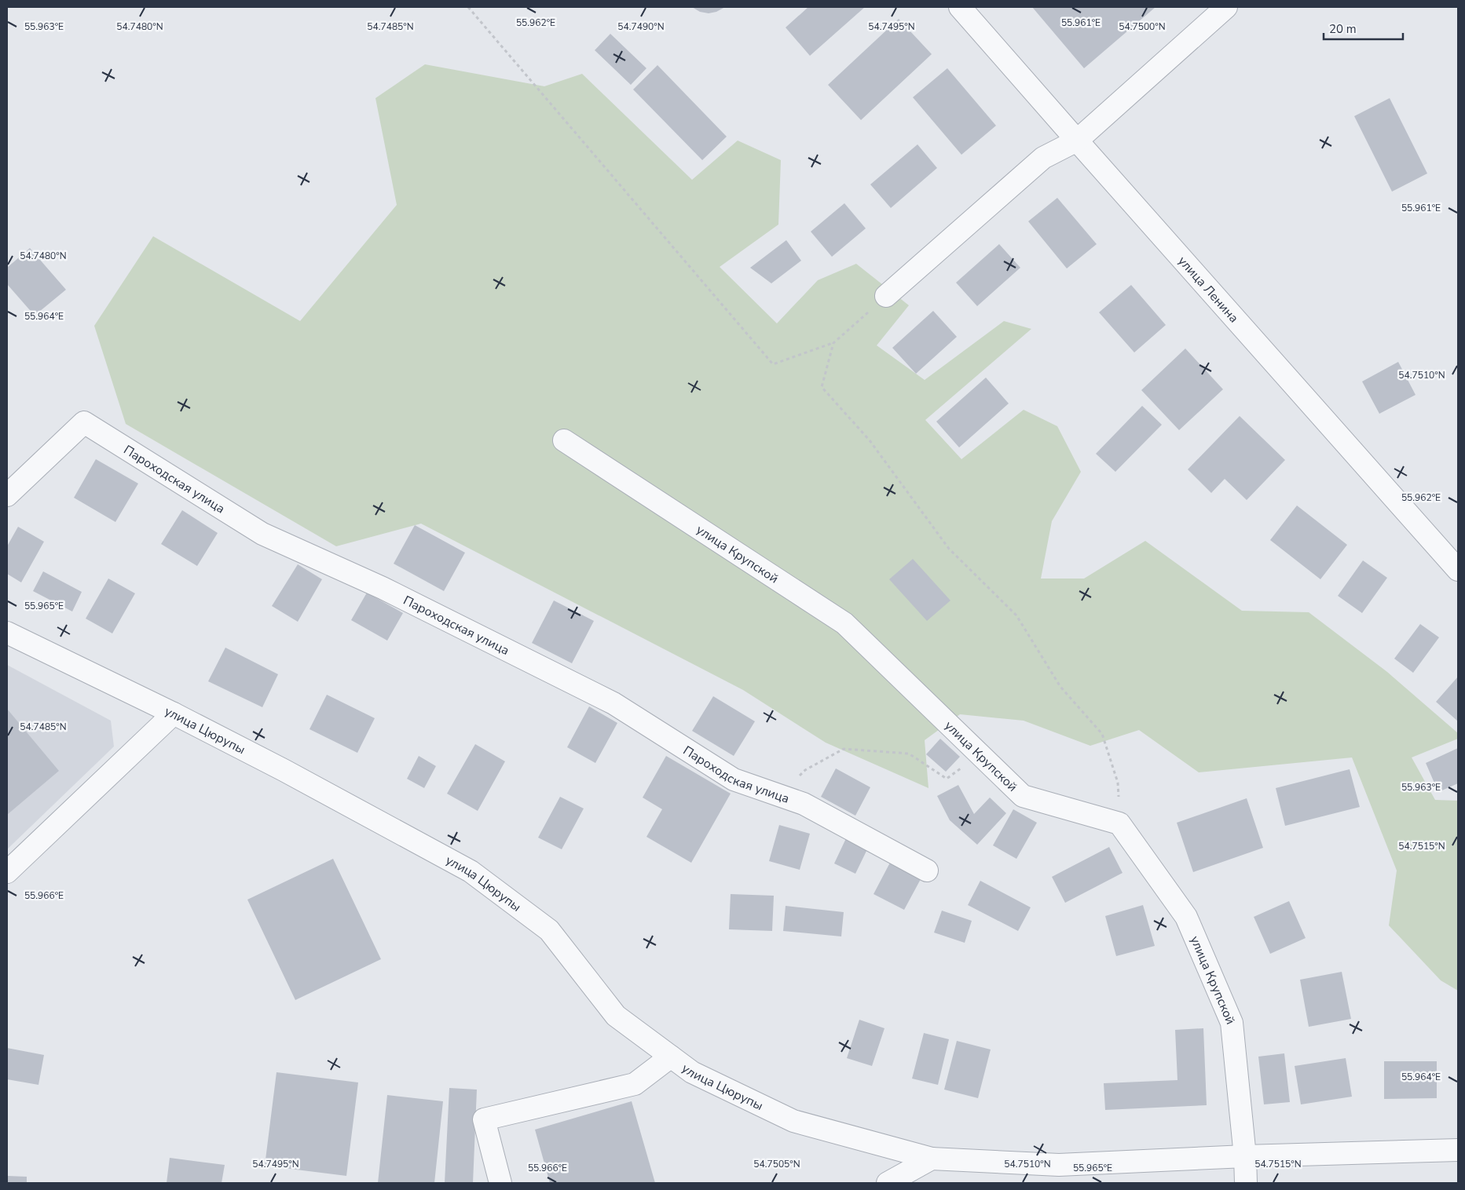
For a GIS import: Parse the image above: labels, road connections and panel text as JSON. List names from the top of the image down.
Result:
{
  "streets": {
    "street": [
      "улица Ленина",
      "Пароходская улица",
      "улица Крупской",
      "улица Цюрупы"
    ]
  },
  "crossings": [
    ["улица Крупской", "улица Цюрупы"]
  ],
  "scale_bar": "20 m",
  "coordinates": [
    "55.961°E",
    "55.962°E",
    "54.7480°N",
    "54.7485°N",
    "54.7490°N",
    "54.7495°N",
    "54.7500°N",
    "55.963°E",
    "55.964°E",
    "54.7510°N",
    "55.965°E",
    "54.7515°N",
    "55.966°E",
    "54.7505°N"
  ]
}
